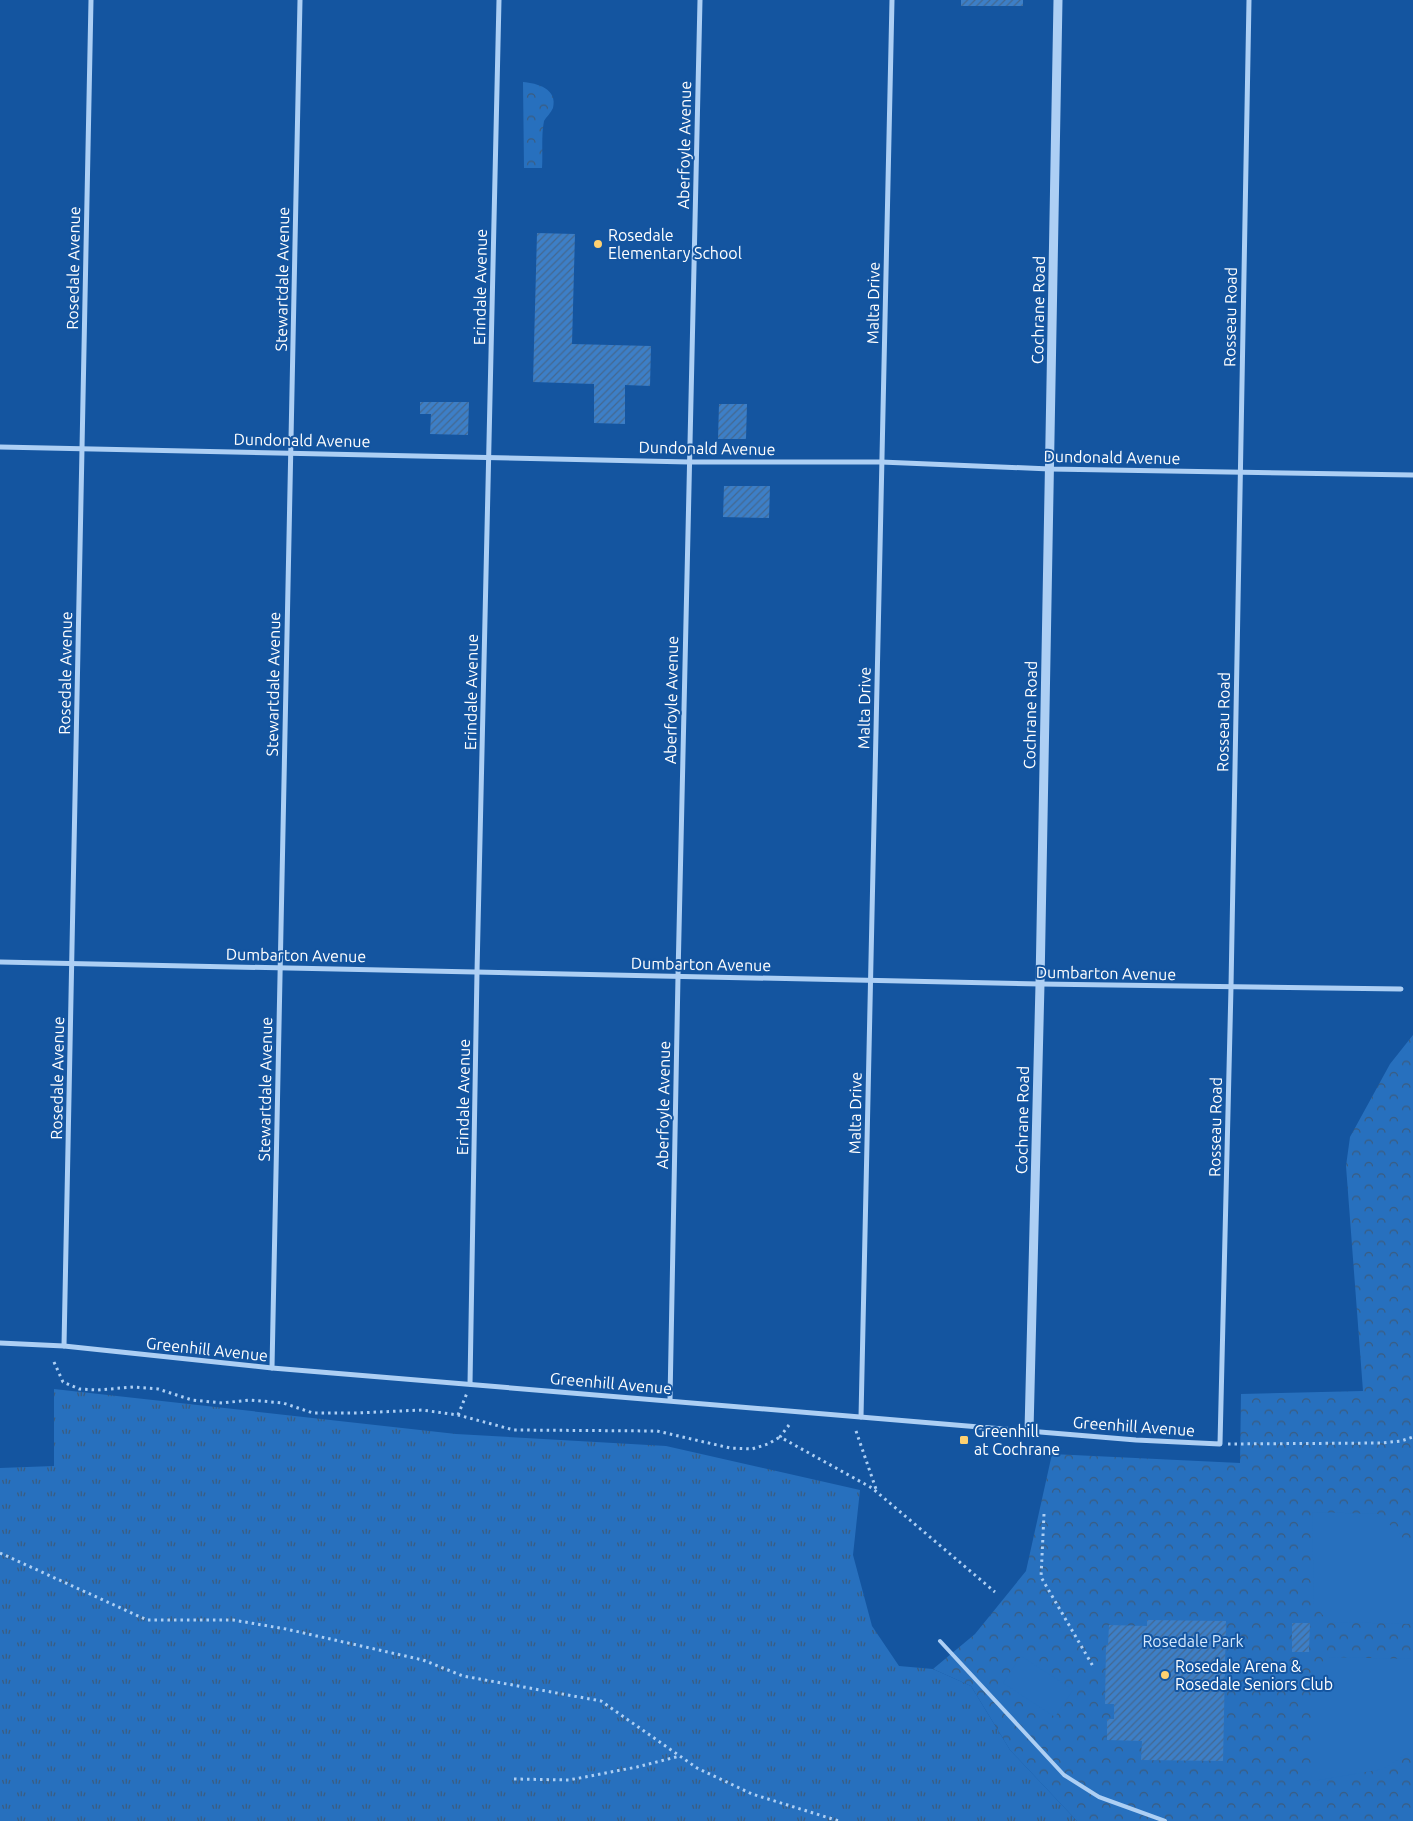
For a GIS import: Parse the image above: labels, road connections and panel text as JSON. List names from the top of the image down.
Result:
{
  "streets": {
    "street": [
      "Aberfoyle Avenue",
      "Rosedale Avenue",
      "Stewartdale Avenue",
      "Erindale Avenue",
      "Malta Drive",
      "Cochrane Road",
      "Rosseau Road",
      "Dundonald Avenue",
      "Dumbarton Avenue",
      "Greenhill Avenue"
    ]
  },
  "crossings": [
    ["Aberfoyle Avenue", "Dundonald Avenue"],
    ["Aberfoyle Avenue", "Dumbarton Avenue"],
    ["Aberfoyle Avenue", "Greenhill Avenue"],
    ["Rosedale Avenue", "Dundonald Avenue"],
    ["Rosedale Avenue", "Dumbarton Avenue"],
    ["Rosedale Avenue", "Greenhill Avenue"],
    ["Stewartdale Avenue", "Dundonald Avenue"],
    ["Stewartdale Avenue", "Dumbarton Avenue"],
    ["Stewartdale Avenue", "Greenhill Avenue"],
    ["Erindale Avenue", "Dundonald Avenue"],
    ["Erindale Avenue", "Dumbarton Avenue"],
    ["Erindale Avenue", "Greenhill Avenue"],
    ["Malta Drive", "Dundonald Avenue"],
    ["Malta Drive", "Dumbarton Avenue"],
    ["Malta Drive", "Greenhill Avenue"],
    ["Cochrane Road", "Dundonald Avenue"],
    ["Cochrane Road", "Dumbarton Avenue"],
    ["Cochrane Road", "Greenhill Avenue"],
    ["Rosseau Road", "Dundonald Avenue"],
    ["Rosseau Road", "Dumbarton Avenue"],
    ["Rosseau Road", "Greenhill Avenue"]
  ],
  "parks": ["Rosedale Park"],
  "places": {
    "other": ["Rosedale Elementary School", "Rosedale Arena & Rosedale Seniors Club"],
    "transit": ["Greenhill at Cochrane"]
  }
}
